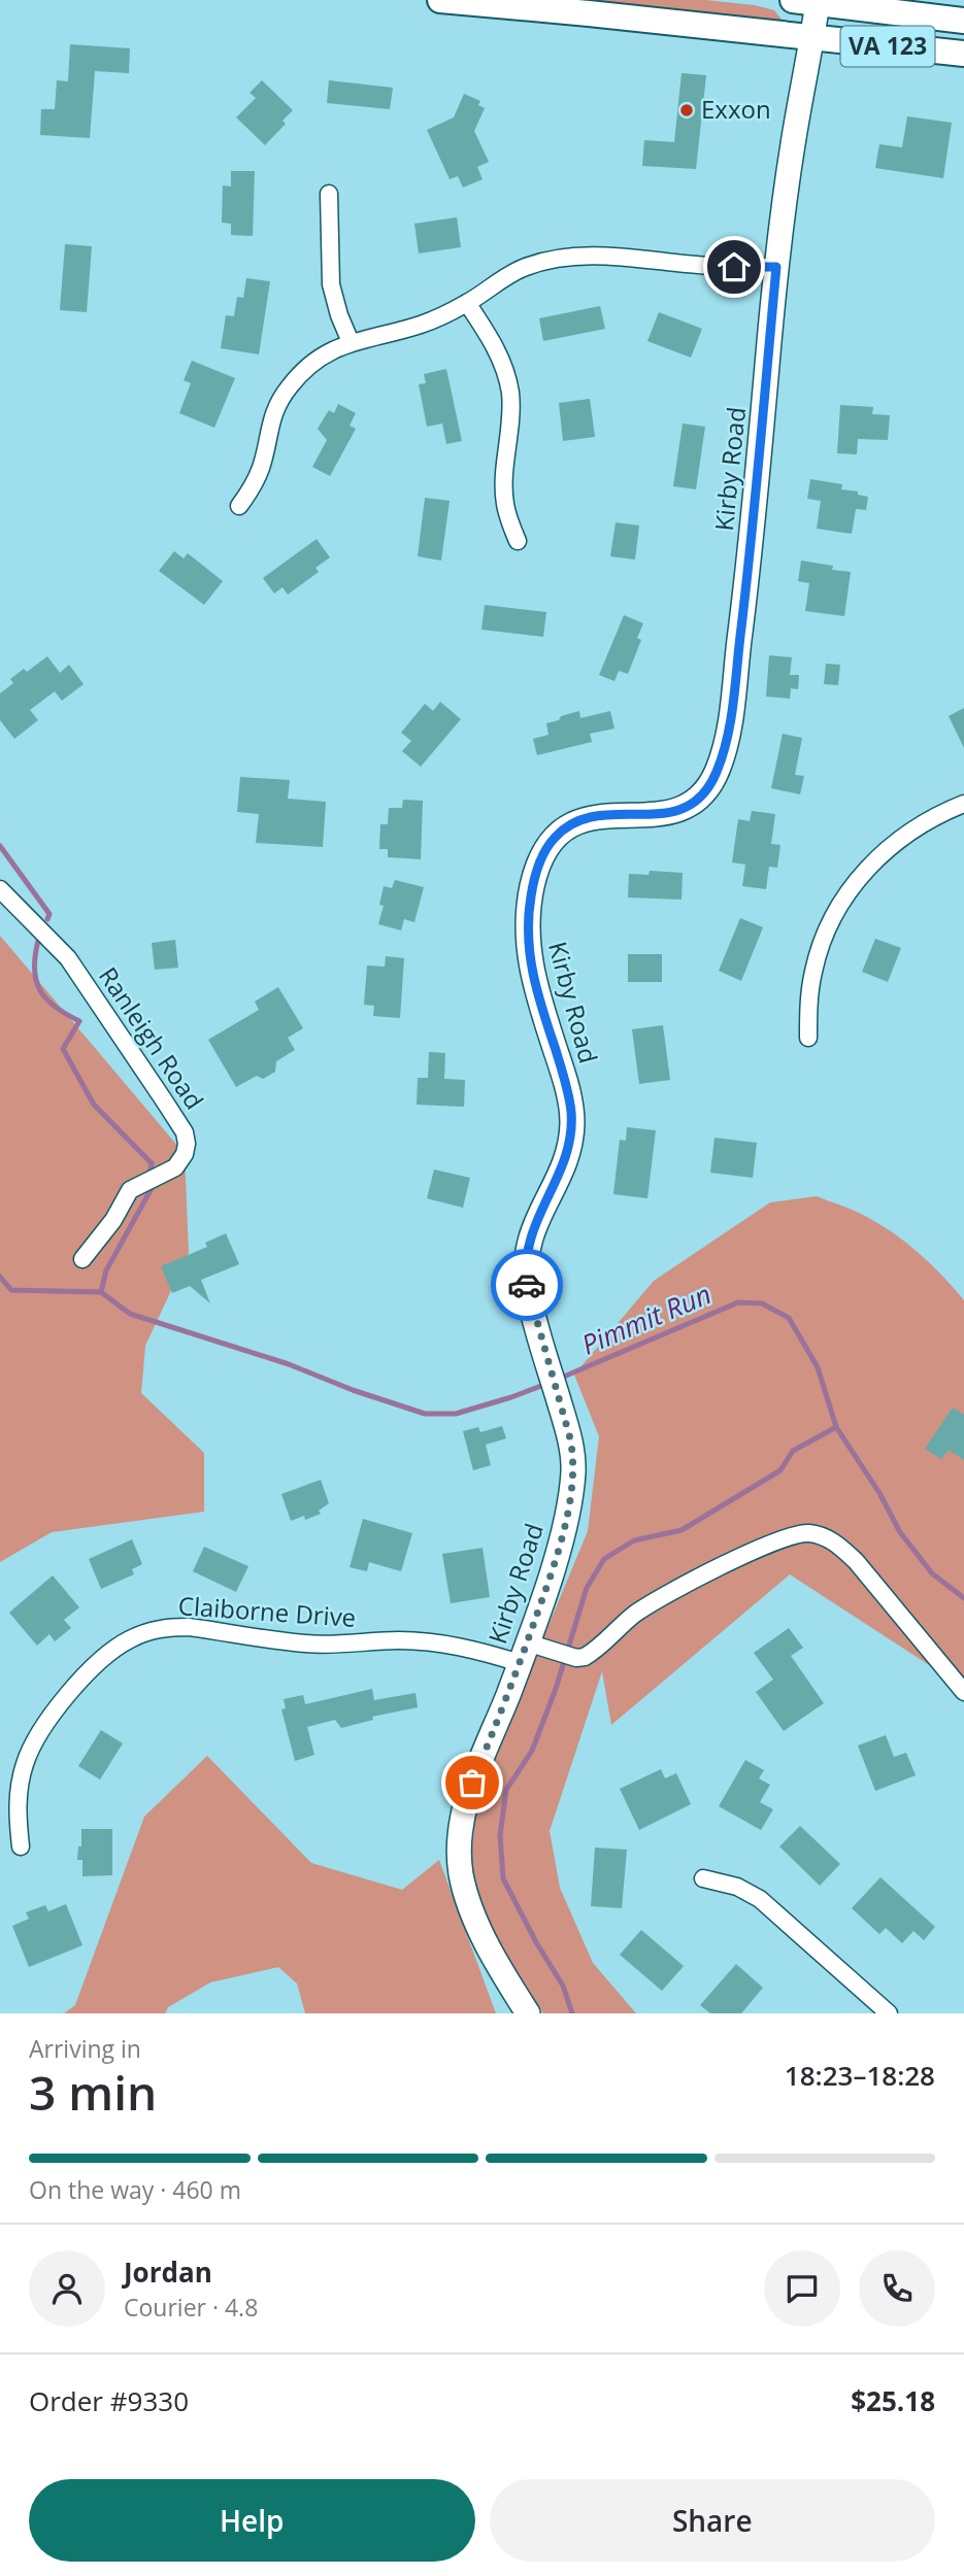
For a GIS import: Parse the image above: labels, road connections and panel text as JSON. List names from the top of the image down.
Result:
{
  "streets": {
    "main road": ["VA 123", "Kirby Road"],
    "street": ["Ranleigh Road", "Claiborne Drive"]
  },
  "crossings": [
    ["VA 123", "Kirby Road"],
    ["Kirby Road", "Claiborne Drive"]
  ],
  "water": ["Pimmit Run"],
  "places": ["Exxon"],
  "page": {
    "heading": ["3 min", "Arriving in", "18:23–18:28"],
    "panel": [
      "Jordan",
      "Courier · 4.8",
      "Order #9330",
      "$25.18"
    ],
    "bar": "On the way · 460 m",
    "buttons": ["Help", "Share"]
  }
}
